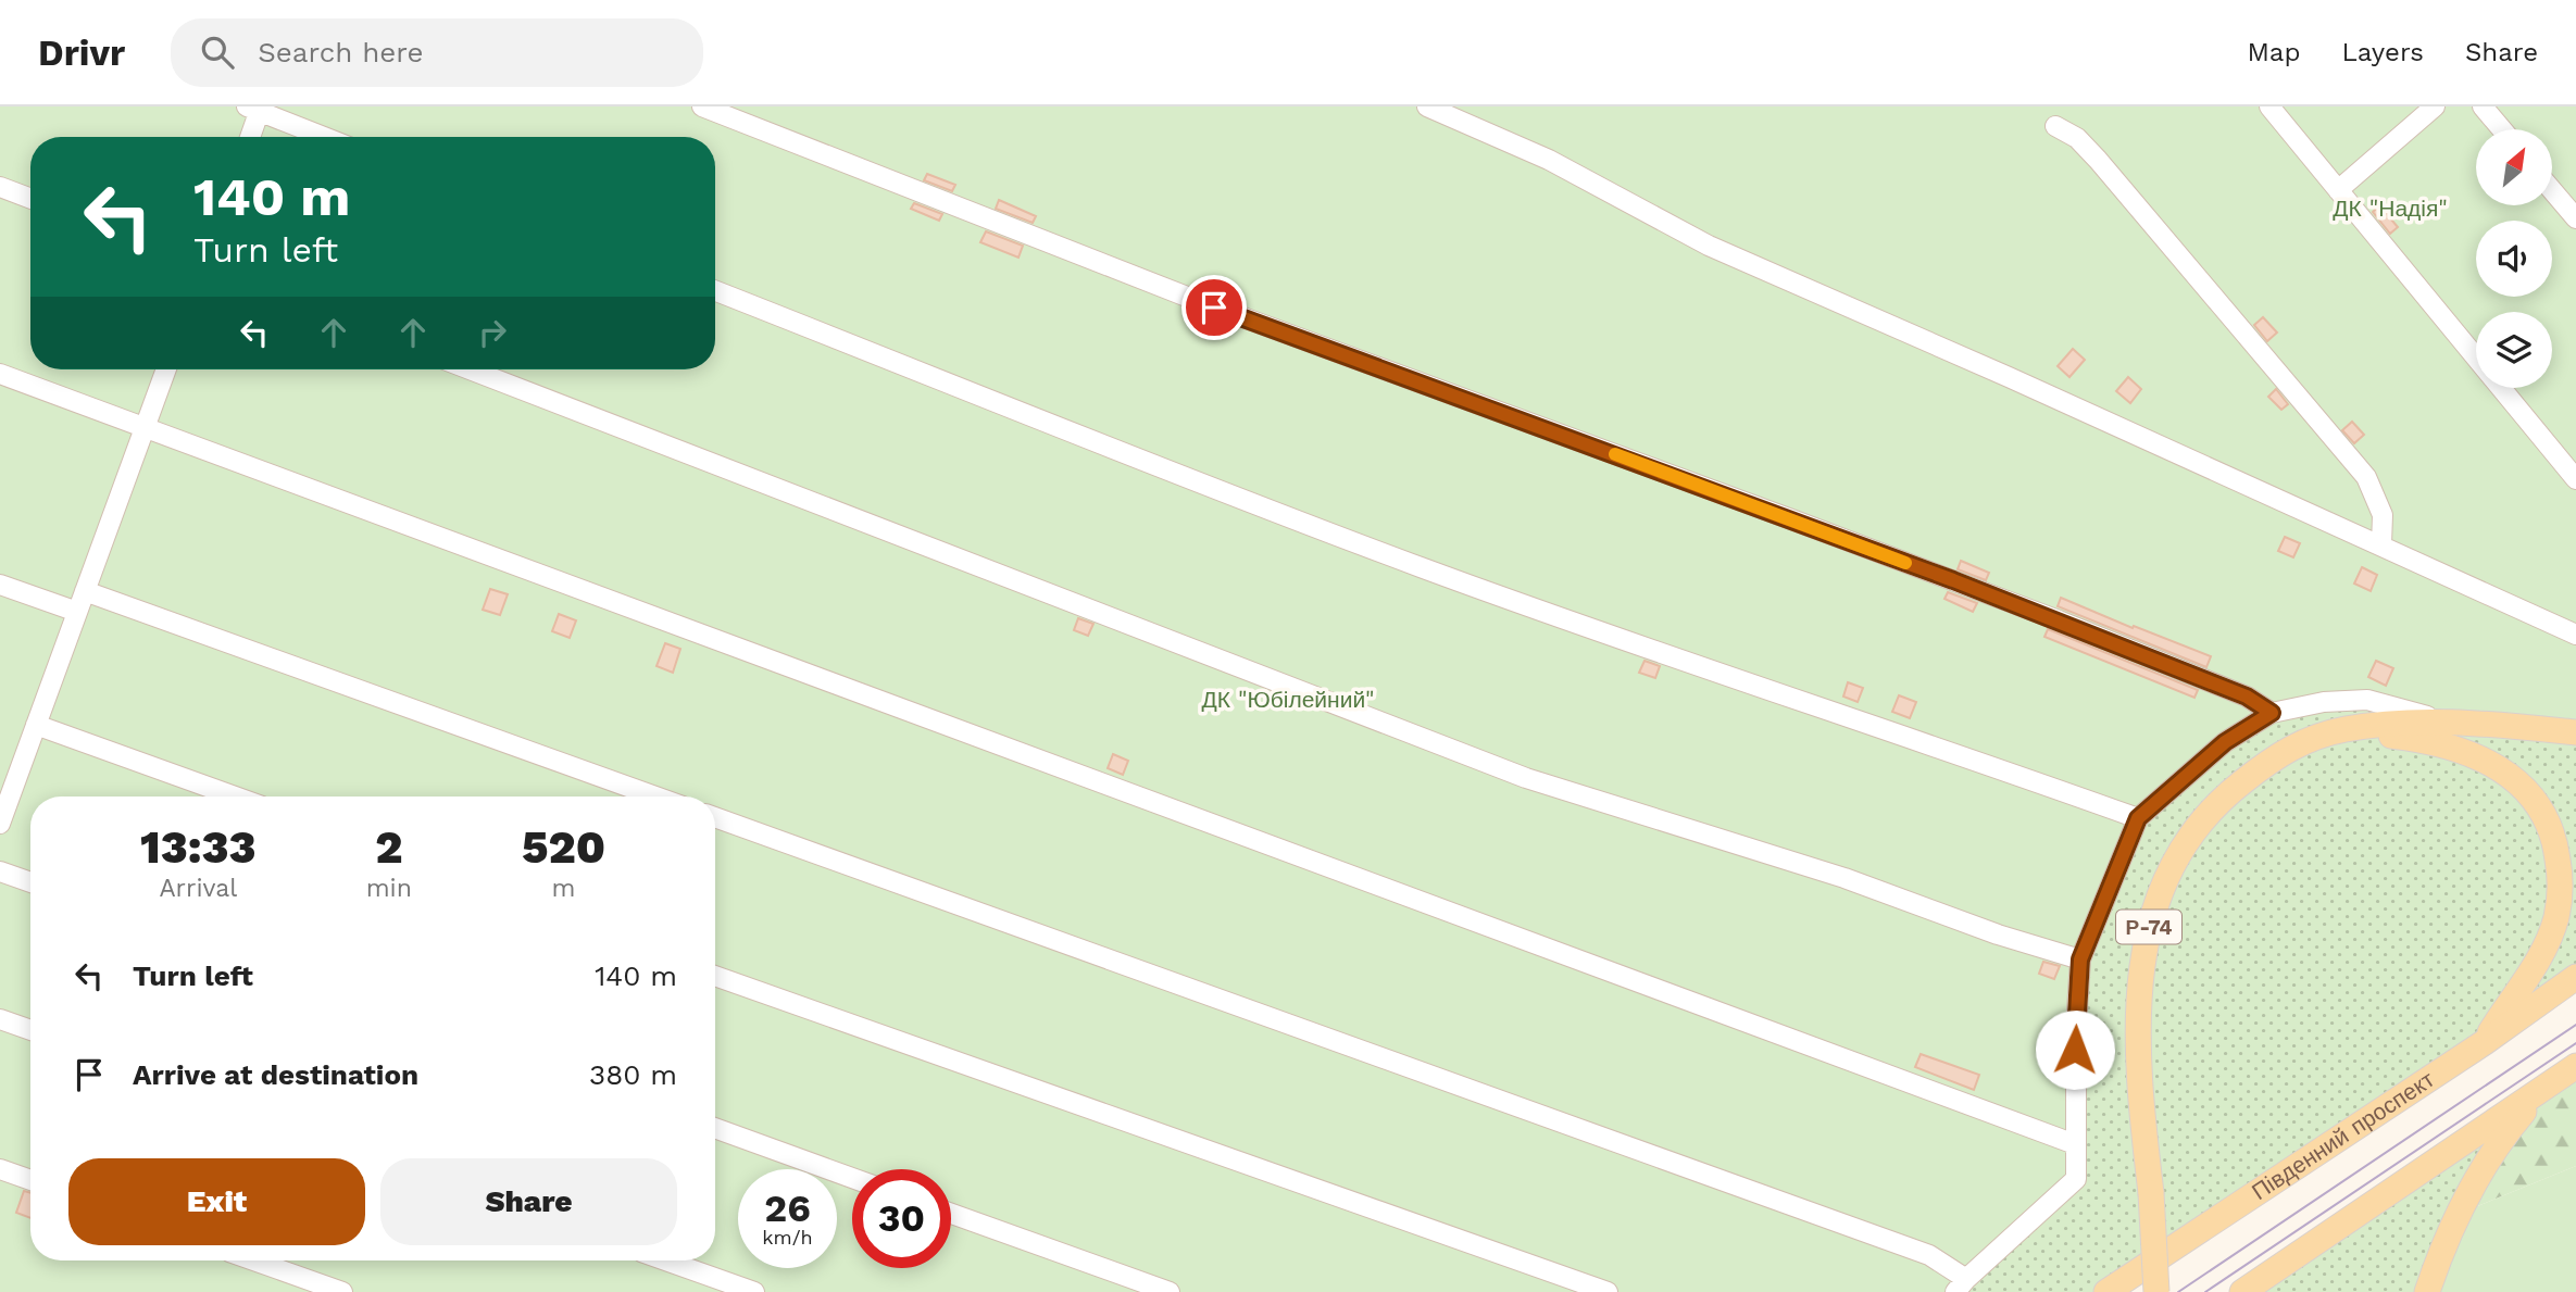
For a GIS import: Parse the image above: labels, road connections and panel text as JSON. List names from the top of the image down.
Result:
{
  "streets": {
    "main road": ["Р-74", "Південний проспект"]
  },
  "parks": ["ДК \"Надія\"", "ДК \"Юбілейний\""],
  "north": "top right",
  "page": {
    "header": "Drivr",
    "search": "Search here",
    "nav": ["Map", "Layers", "Share"],
    "turn": ["140 m", "Turn left"],
    "eta": [
      "13:33",
      "Arrival",
      "2",
      "min",
      "520",
      "m"
    ],
    "list": [
      {
        "name": "Turn left",
        "value": "140 m"
      },
      {
        "name": "Arrive at destination",
        "value": "380 m"
      }
    ],
    "buttons": ["Exit", "Share"],
    "speed": "26 km/h",
    "limit": "30"
  }
}
